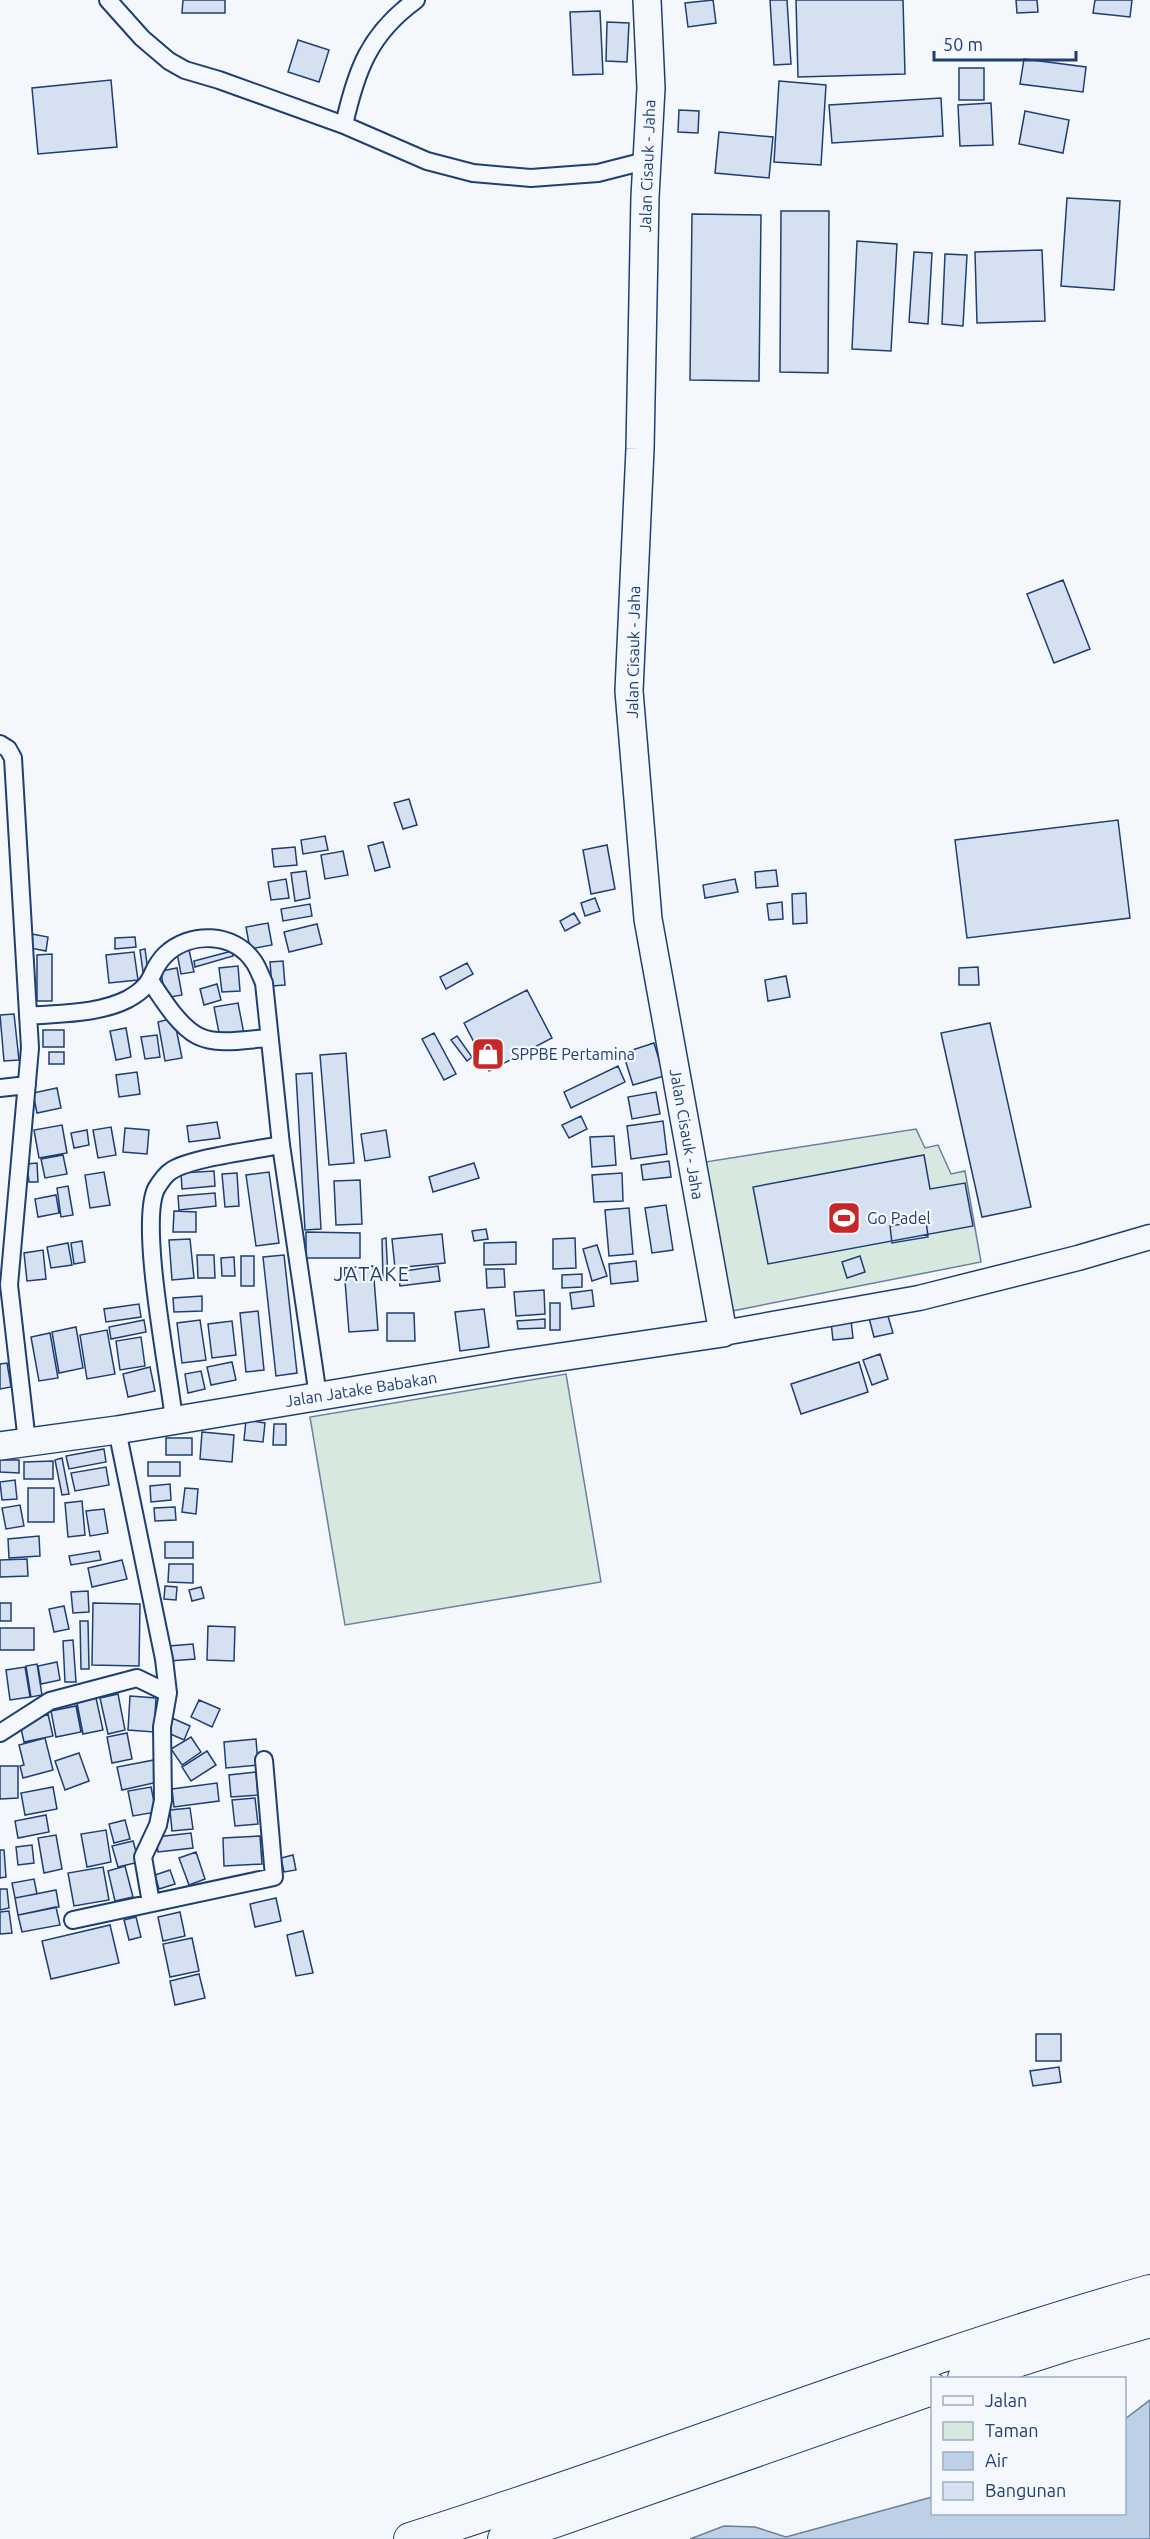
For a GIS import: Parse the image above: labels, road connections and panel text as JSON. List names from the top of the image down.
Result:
{
  "streets": {
    "main road": ["Jalan Cisauk - Jaha", "Jalan Jatake Babakan"]
  },
  "crossings": [
    ["Jalan Cisauk - Jaha", "Jalan Jatake Babakan"]
  ],
  "districts": ["JATAKE"],
  "places": {
    "shop": ["SPPBE Pertamina"],
    "sports": ["Go Padel"]
  },
  "legend": [
    "Jalan",
    "Taman",
    "Air",
    "Bangunan"
  ],
  "scale_bar": "50 m"
}
